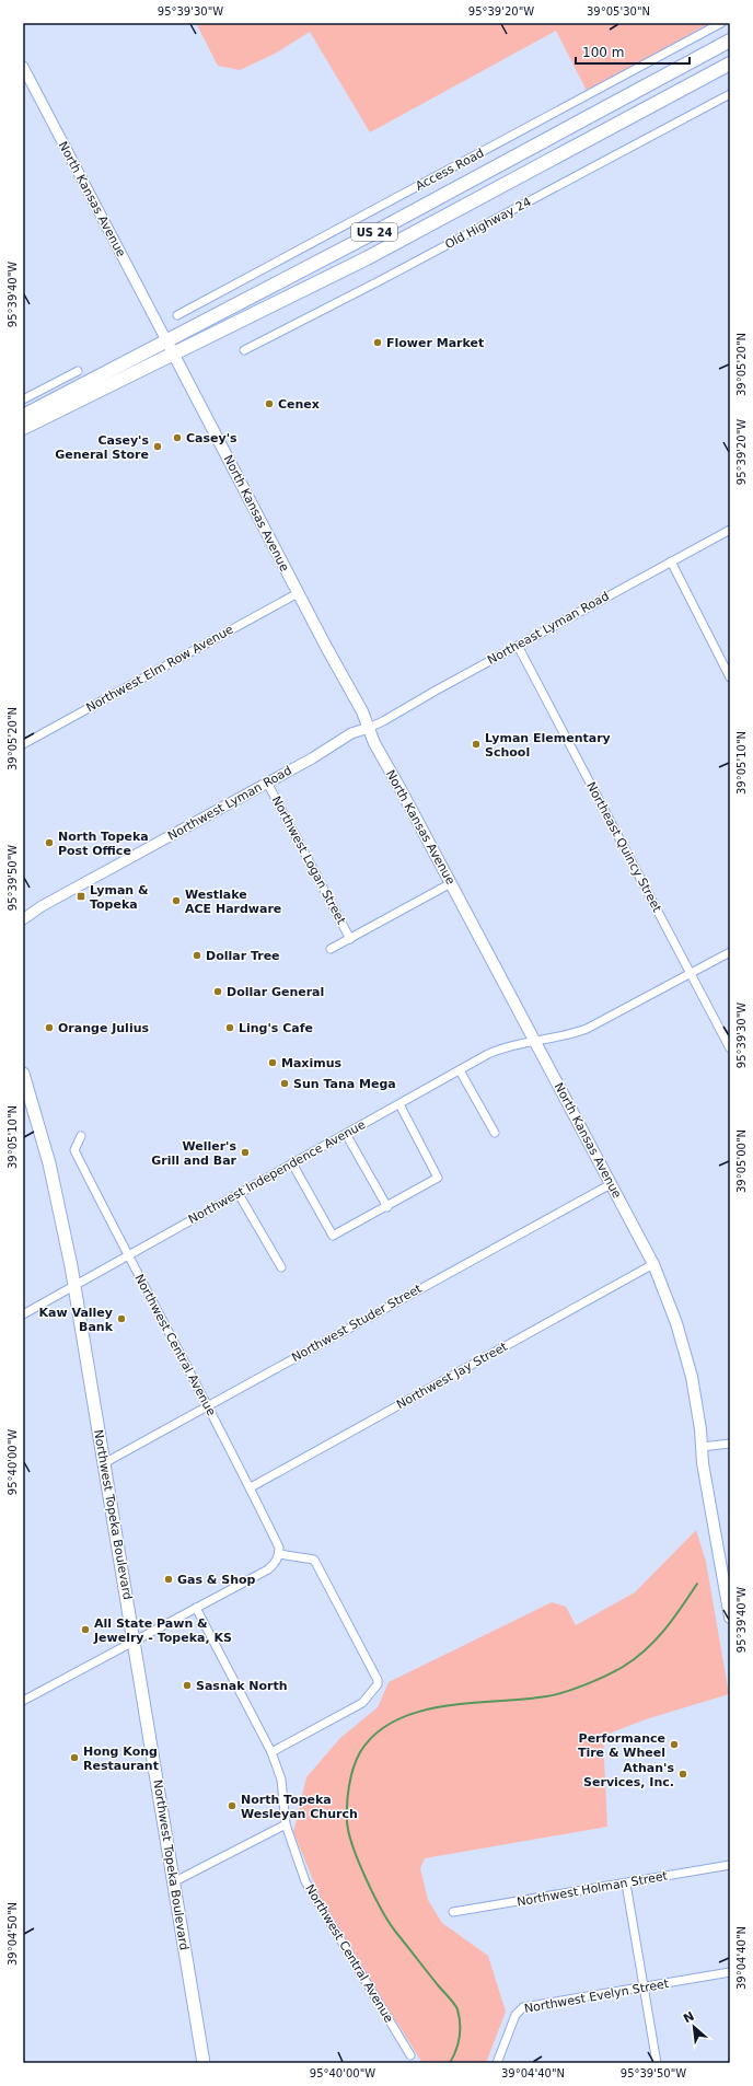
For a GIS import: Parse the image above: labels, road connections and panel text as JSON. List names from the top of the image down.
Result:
{
  "streets": {
    "highway": ["US 24"],
    "main road": ["North Kansas Avenue", "Northwest Topeka Boulevard"],
    "street": [
      "Access Road",
      "Old Highway 24",
      "Northeast Lyman Road",
      "Northwest Elm Row Avenue",
      "Northwest Lyman Road",
      "Northeast Quincy Street",
      "Northwest Logan Street",
      "Northwest Independence Avenue",
      "Northwest Studer Street",
      "Northwest Central Avenue",
      "Northwest Jay Street",
      "Northwest Holman Street",
      "Northwest Evelyn Street"
    ]
  },
  "crossings": [
    ["North Kansas Avenue", "US 24"],
    ["North Kansas Avenue", "Northeast Lyman Road"],
    ["North Kansas Avenue", "Northwest Elm Row Avenue"],
    ["North Kansas Avenue", "Northwest Lyman Road"],
    ["North Kansas Avenue", "Northwest Independence Avenue"],
    ["North Kansas Avenue", "Northwest Studer Street"],
    ["North Kansas Avenue", "Northwest Jay Street"],
    ["Northeast Lyman Road", "Northwest Lyman Road"],
    ["Northeast Lyman Road", "Northeast Quincy Street"],
    ["Northwest Lyman Road", "Northwest Logan Street"],
    ["Northeast Quincy Street", "Northwest Independence Avenue"],
    ["Northwest Independence Avenue", "Northwest Central Avenue"],
    ["Northwest Independence Avenue", "Northwest Topeka Boulevard"],
    ["Northwest Studer Street", "Northwest Central Avenue"],
    ["Northwest Studer Street", "Northwest Topeka Boulevard"],
    ["Northwest Central Avenue", "Northwest Jay Street"]
  ],
  "places": {
    "other": [
      "Flower Market",
      "Cenex",
      "Casey's",
      "Casey's General Store",
      "Lyman Elementary School",
      "North Topeka Post Office",
      "Westlake ACE Hardware",
      "Dollar Tree",
      "Dollar General",
      "Orange Julius",
      "Ling's Cafe",
      "Maximus",
      "Sun Tana Mega",
      "Weller's Grill and Bar",
      "Kaw Valley Bank",
      "Gas & Shop",
      "All State Pawn & Jewelry - Topeka, KS",
      "Sasnak North",
      "Performance Tire & Wheel",
      "Hong Kong Restaurant",
      "Athan's Services, Inc.",
      "North Topeka Wesleyan Church"
    ],
    "transit": ["Lyman & Topeka"]
  },
  "scale_bar": "100 m",
  "north": "top left",
  "coordinates": [
    "95°39'30\"W",
    "95°39'20\"W",
    "39°05'30\"N",
    "95°39'40\"W",
    "39°05'20\"N",
    "39°05'10\"N",
    "95°39'50\"W",
    "39°05'00\"N",
    "95°40'00\"W",
    "39°04'50\"N",
    "39°04'40\"N"
  ]
}
